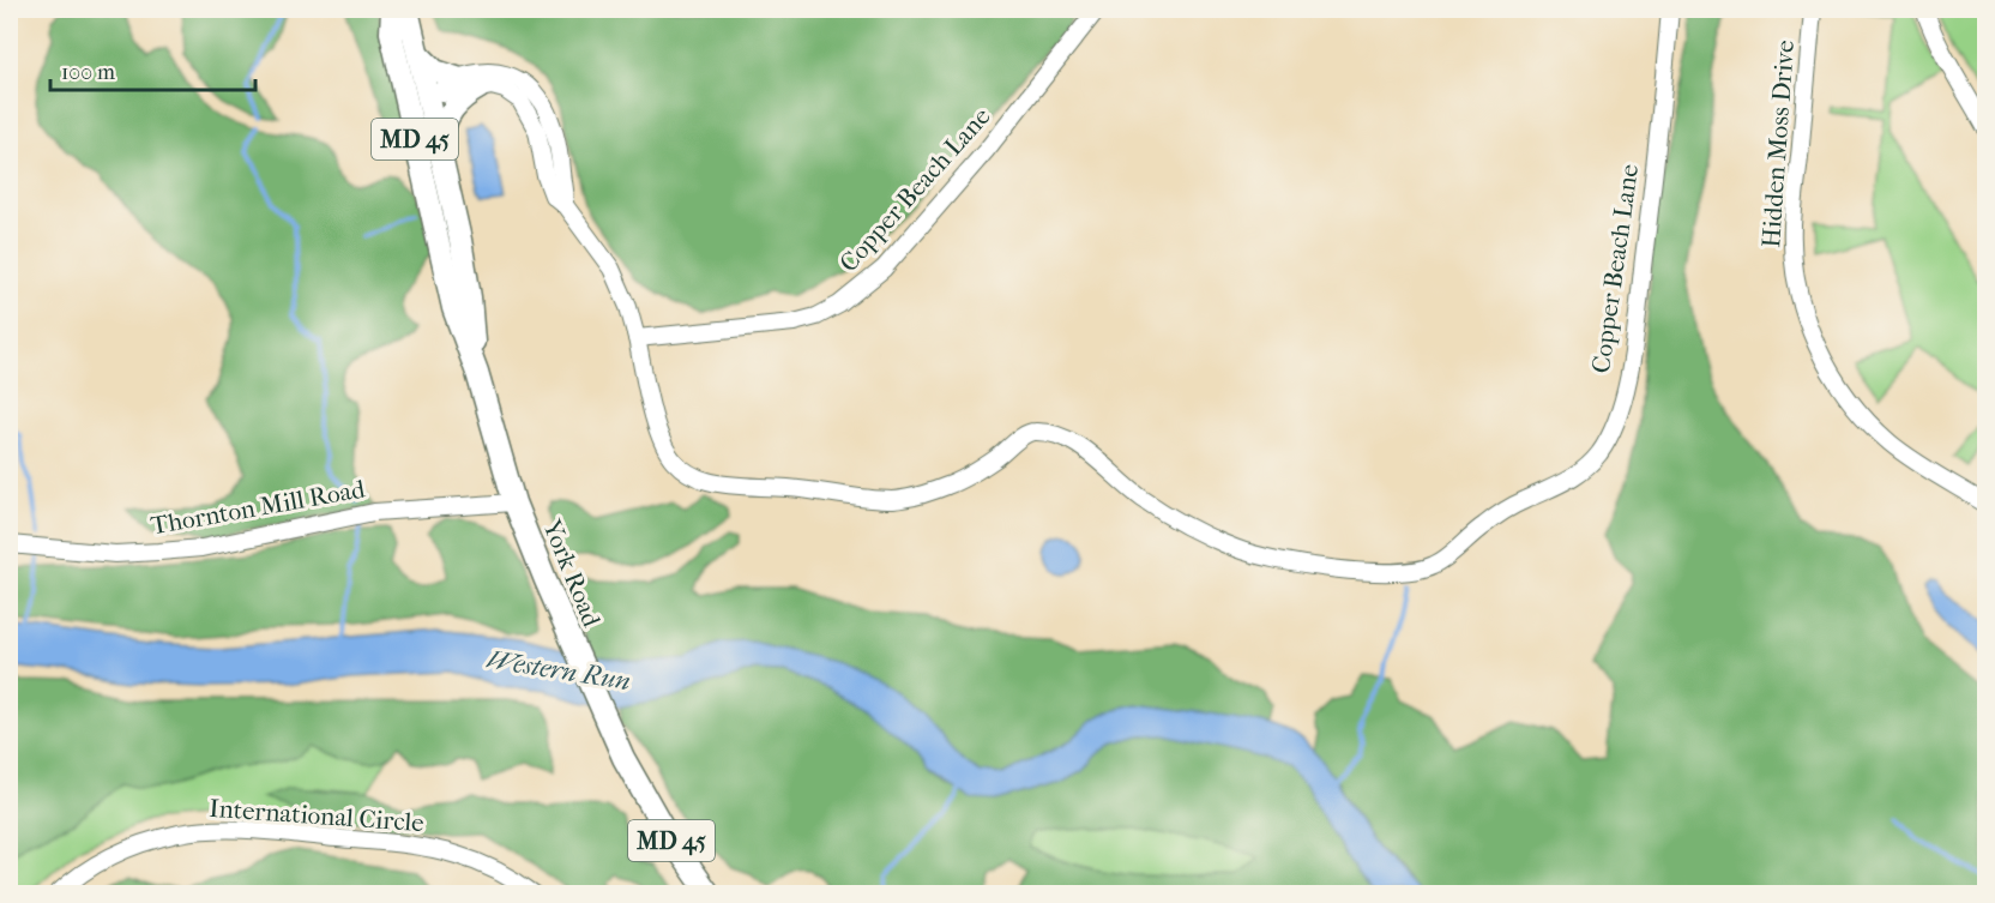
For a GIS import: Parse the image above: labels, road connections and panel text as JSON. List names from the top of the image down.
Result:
{
  "streets": {
    "main road": ["MD 45", "York Road"],
    "street": [
      "Hidden Moss Drive",
      "Copper Beach Lane",
      "Thornton Mill Road",
      "International Circle"
    ]
  },
  "crossings": [
    ["Copper Beach Lane", "York Road"],
    ["Thornton Mill Road", "York Road"]
  ],
  "water": ["Western Run"],
  "scale_bar": "100 m"
}
